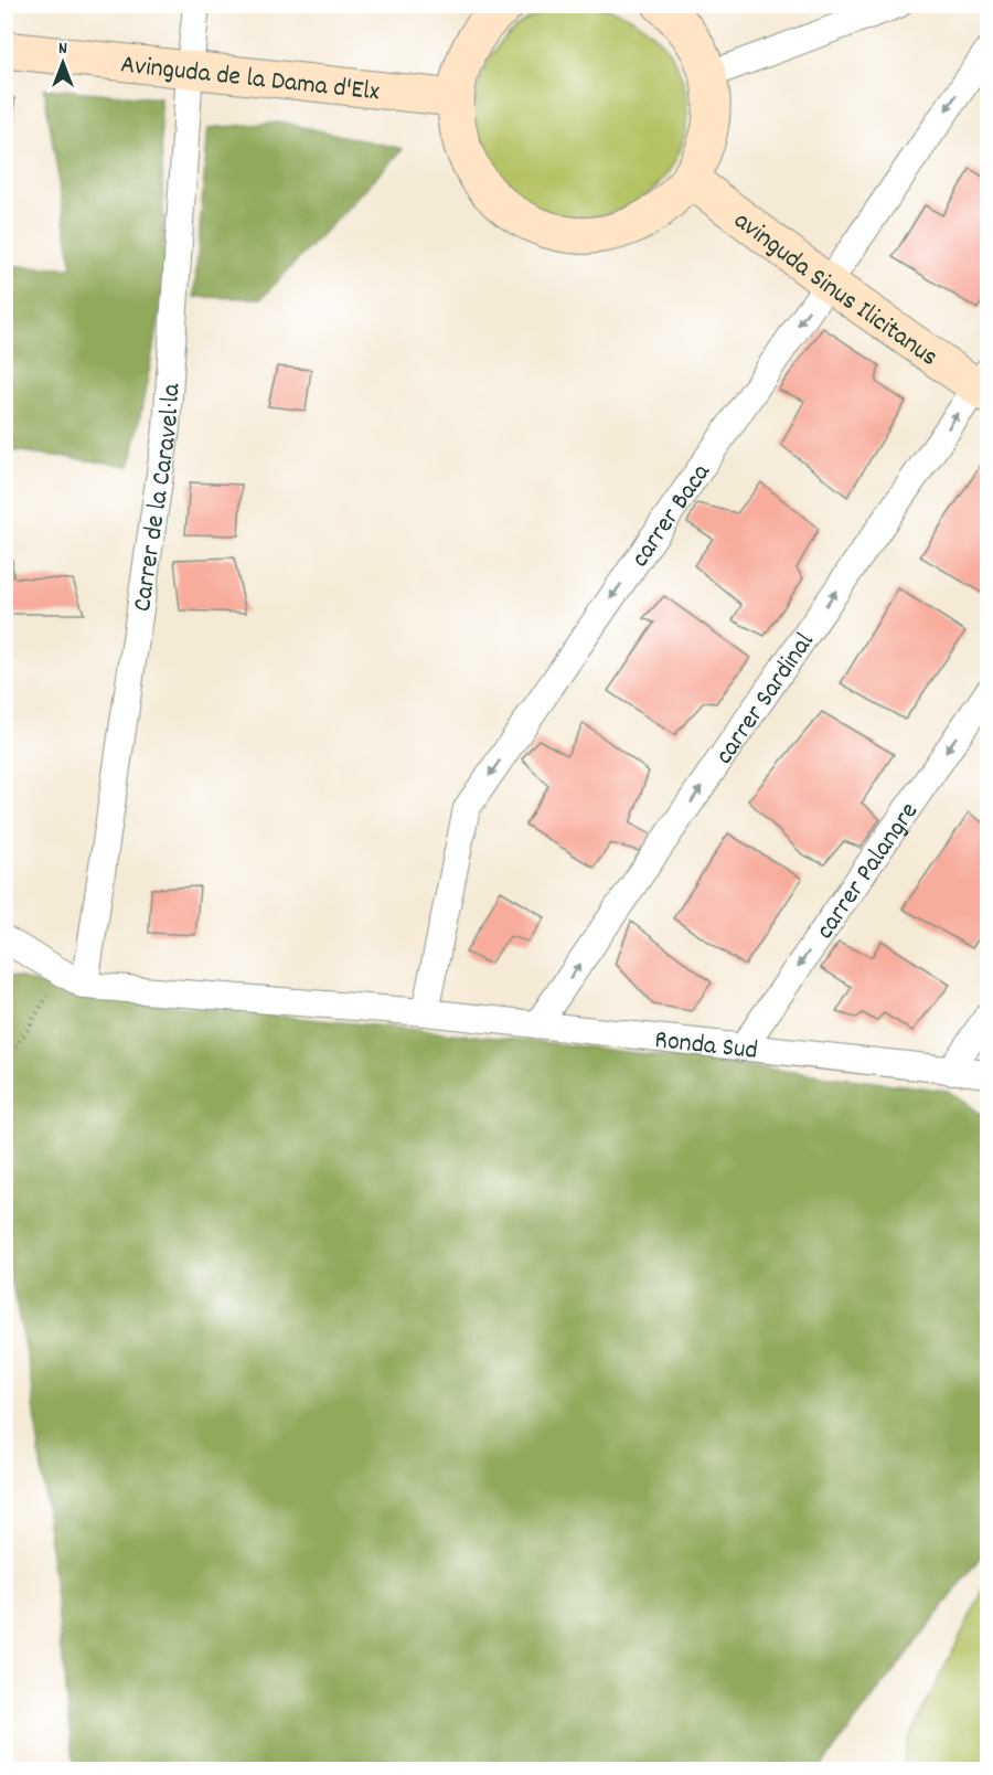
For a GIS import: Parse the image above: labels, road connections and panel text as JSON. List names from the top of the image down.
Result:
{
  "streets": {
    "street": [
      "Avinguda de la Dama d'Elx",
      "avinguda Sinus Ilicitanus",
      "Carrer de la Caravel·la",
      "carrer Baca",
      "carrer Sardinal",
      "carrer Palangre",
      "Ronda Sud"
    ]
  },
  "crossings": [
    ["Avinguda de la Dama d'Elx", "Carrer de la Caravel·la"],
    ["avinguda Sinus Ilicitanus", "carrer Baca"],
    ["avinguda Sinus Ilicitanus", "carrer Sardinal"],
    ["Carrer de la Caravel·la", "Ronda Sud"],
    ["carrer Baca", "Ronda Sud"],
    ["carrer Sardinal", "Ronda Sud"],
    ["carrer Palangre", "Ronda Sud"]
  ],
  "one_way": ["carrer Baca", "carrer Sardinal", "carrer Palangre"],
  "north": "top"
}
